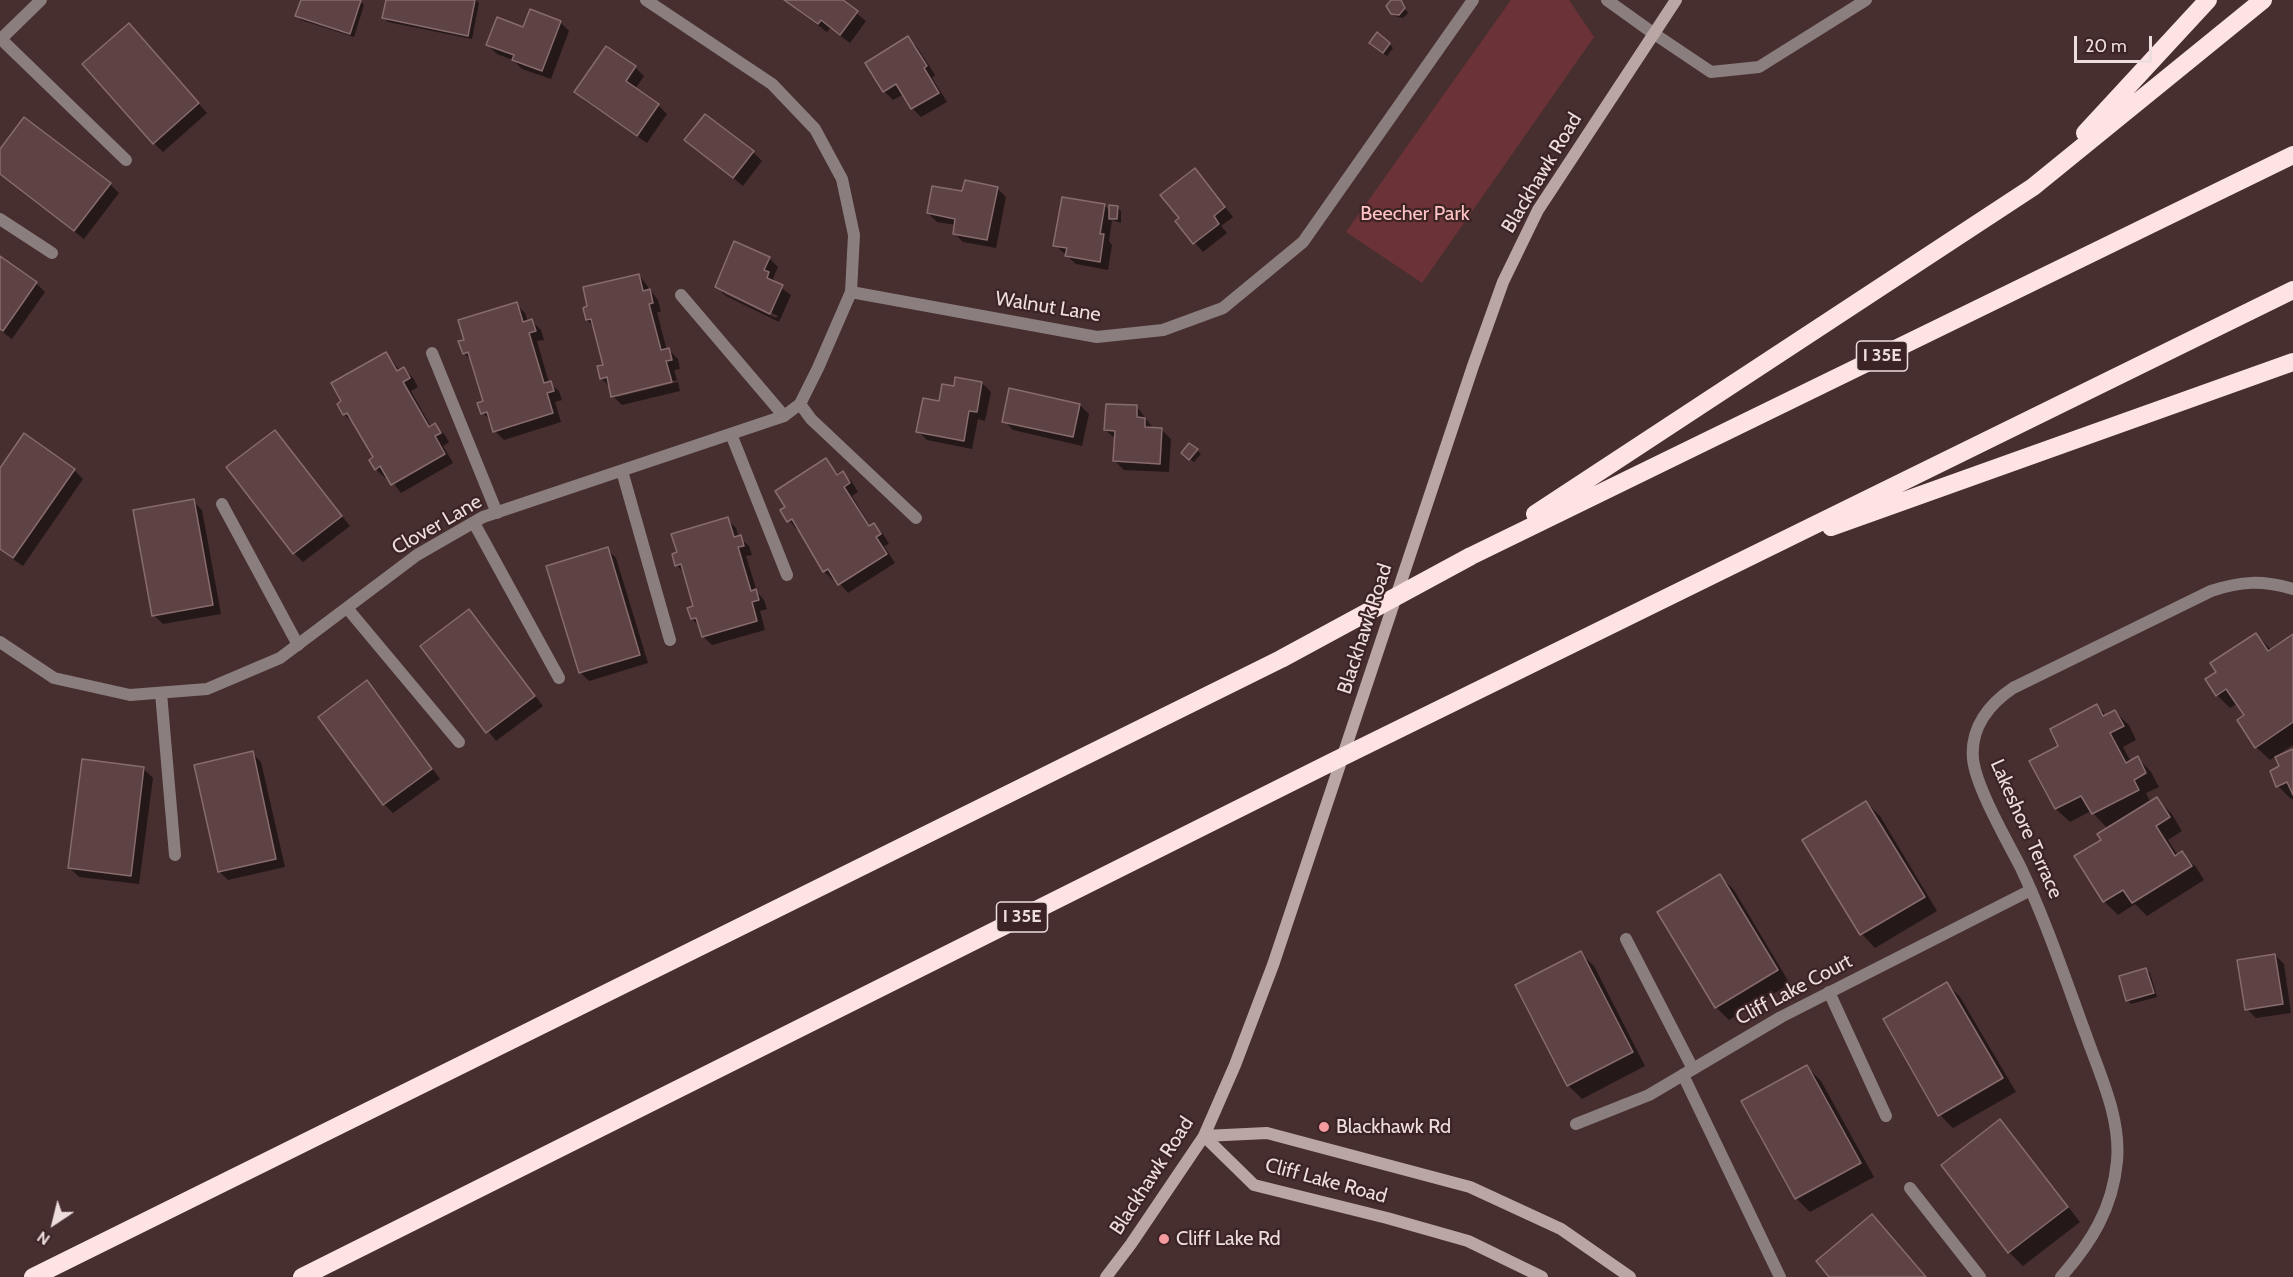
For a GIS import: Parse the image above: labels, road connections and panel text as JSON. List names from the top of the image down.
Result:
{
  "streets": {
    "highway": ["I 35E"],
    "street": [
      "Blackhawk Road",
      "Walnut Lane",
      "Clover Lane",
      "Lakeshore Terrace",
      "Cliff Lake Court",
      "Cliff Lake Road"
    ]
  },
  "crossings": [
    ["Blackhawk Road", "Cliff Lake Road"],
    ["Walnut Lane", "Clover Lane"],
    ["Lakeshore Terrace", "Cliff Lake Court"]
  ],
  "parks": ["Beecher Park"],
  "places": ["Blackhawk Rd", "Cliff Lake Rd"],
  "scale_bar": "20 m",
  "north": "bottom left"
}
